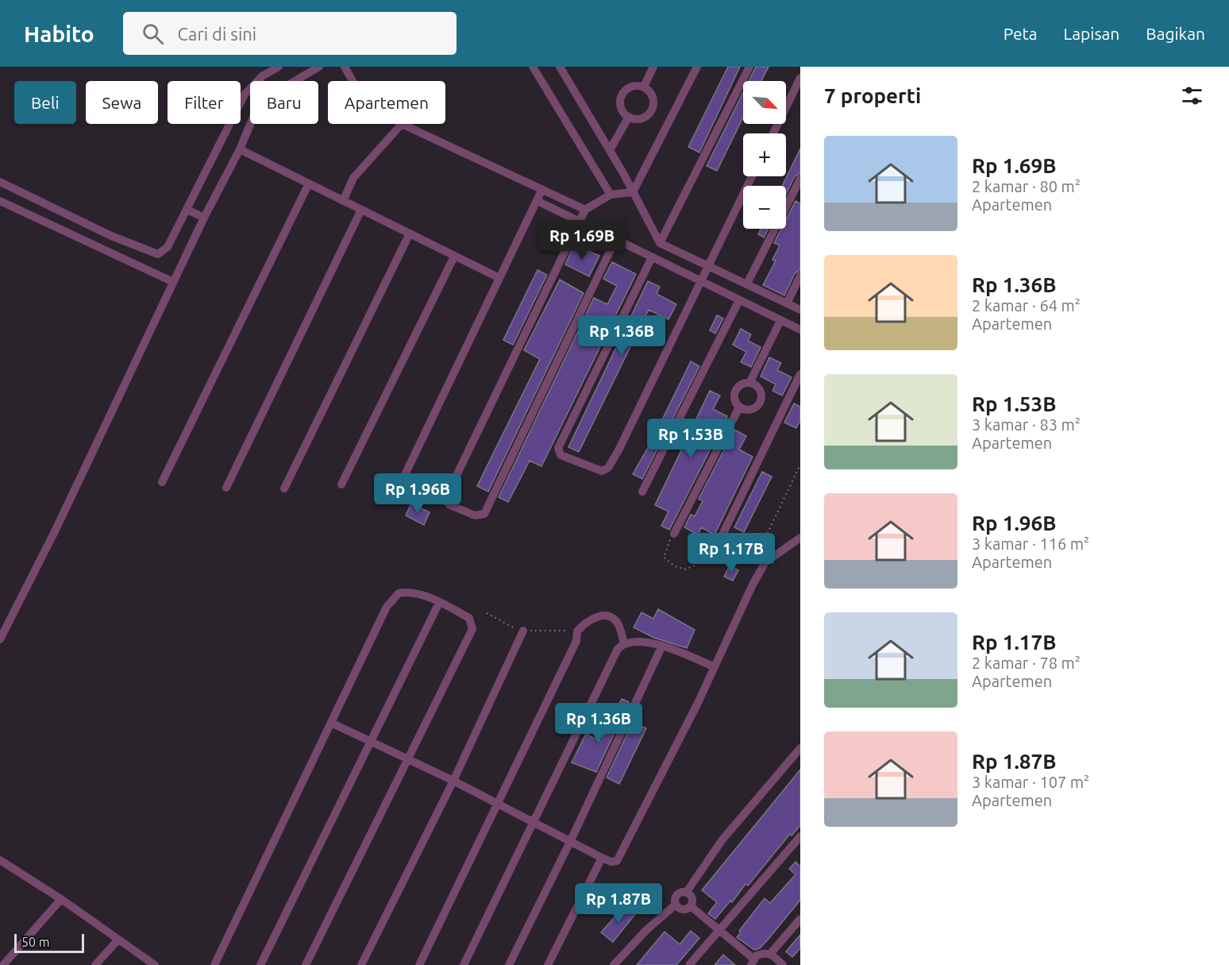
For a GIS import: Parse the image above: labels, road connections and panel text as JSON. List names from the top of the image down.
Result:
{
  "scale_bar": "50 m",
  "north": "bottom right",
  "page": {
    "header": "Habito",
    "search": "Cari di sini",
    "nav": ["Peta", "Lapisan", "Bagikan"],
    "heading": "7 properti",
    "map_buttons": ["+", "−"],
    "chip": [
      "Beli",
      "Sewa",
      "Filter",
      "Baru",
      "Apartemen"
    ],
    "list": [
      {
        "name": "Rp 1.69B",
        "note": "2 kamar · 80 m² · Apartemen"
      },
      {
        "name": "Rp 1.36B",
        "note": "2 kamar · 64 m² · Apartemen"
      },
      {
        "name": "Rp 1.53B",
        "note": "3 kamar · 83 m² · Apartemen"
      },
      {
        "name": "Rp 1.96B",
        "note": "3 kamar · 116 m² · Apartemen"
      },
      {
        "name": "Rp 1.17B",
        "note": "2 kamar · 78 m² · Apartemen"
      },
      {
        "name": "Rp 1.87B",
        "note": "3 kamar · 107 m² · Apartemen"
      }
    ],
    "price": [
      "Rp 1.69B",
      "Rp 1.36B",
      "Rp 1.53B",
      "Rp 1.96B",
      "Rp 1.17B",
      "Rp 1.36B",
      "Rp 1.87B"
    ],
    "scale": "50 m"
  }
}
